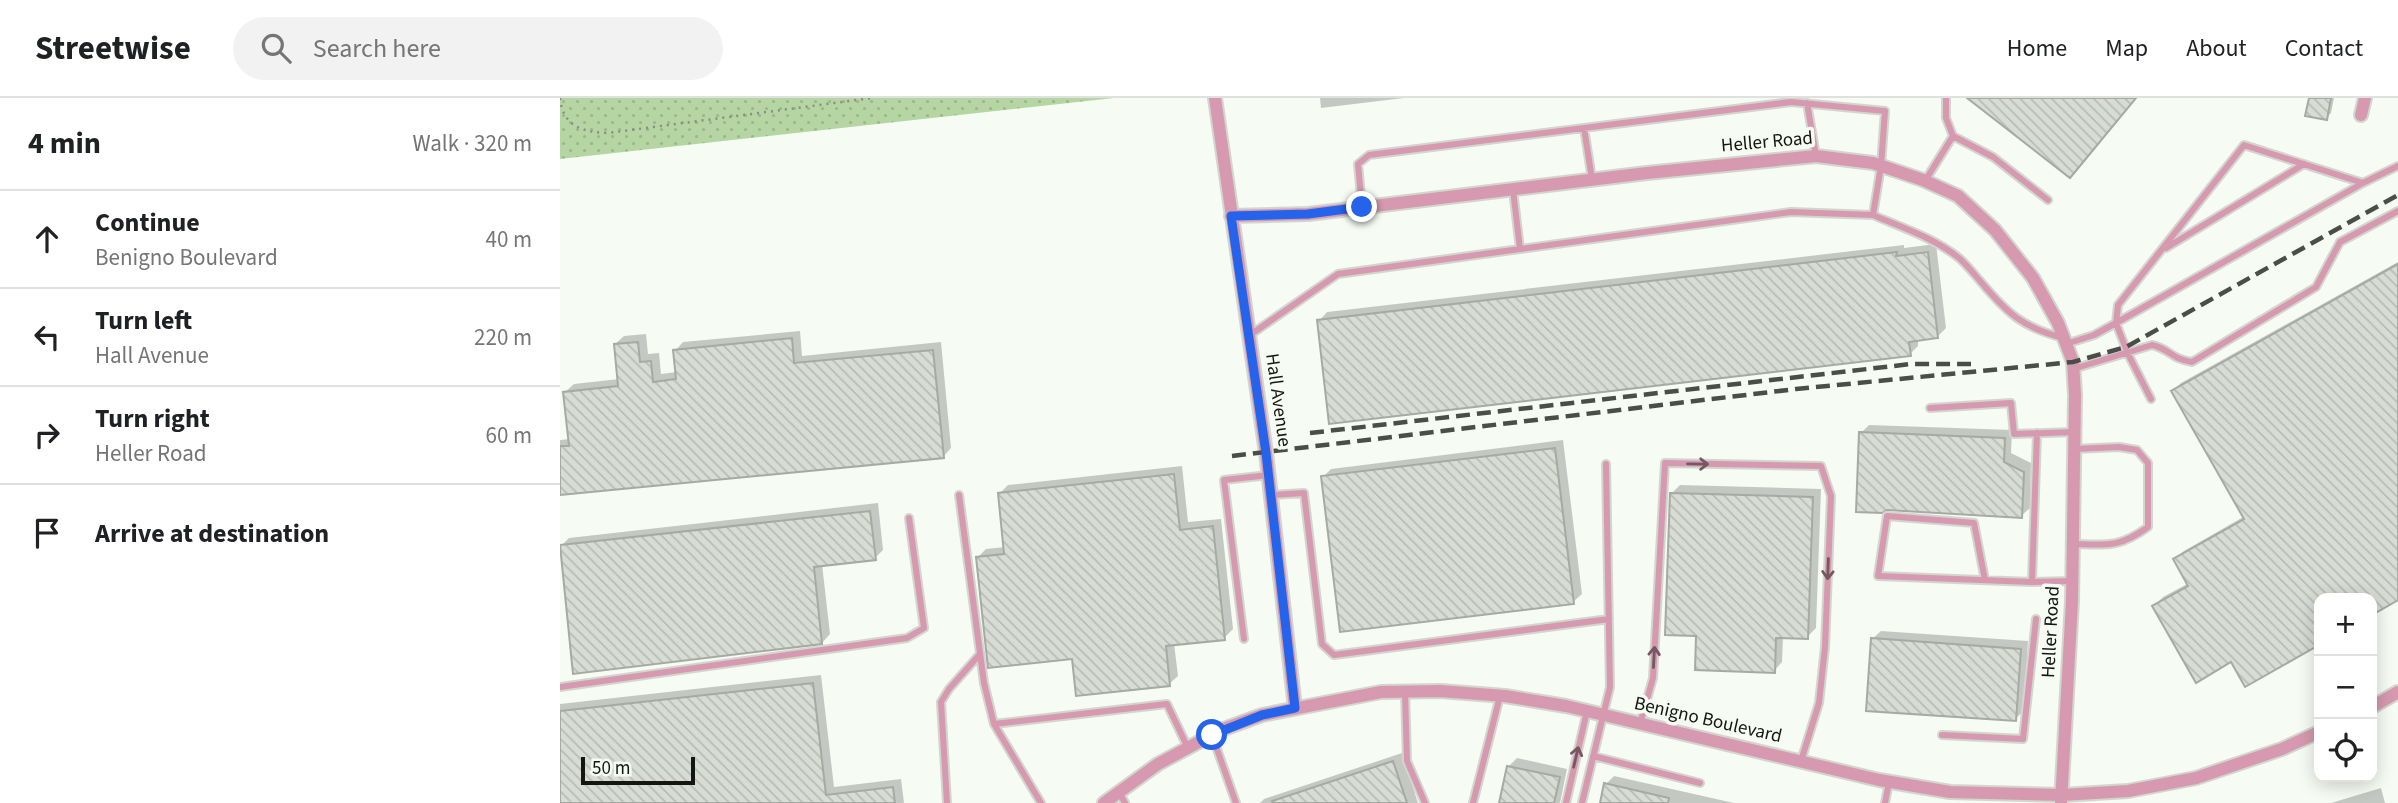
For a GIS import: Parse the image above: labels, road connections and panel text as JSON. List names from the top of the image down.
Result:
{
  "streets": {
    "street": ["Heller Road", "Hall Avenue", "Benigno Boulevard"]
  },
  "crossings": [
    ["Heller Road", "Hall Avenue"],
    ["Heller Road", "Benigno Boulevard"],
    ["Hall Avenue", "Benigno Boulevard"]
  ],
  "scale_bar": "50 m",
  "page": {
    "header": "Streetwise",
    "search": "Search here",
    "nav": [
      "Home",
      "Map",
      "About",
      "Contact"
    ],
    "heading": ["4 min", "Walk · 320 m"],
    "list": [
      ["Continue", "Benigno Boulevard", "40 m"],
      ["Turn left", "Hall Avenue", "220 m"],
      ["Turn right", "Heller Road", "60 m"],
      "Arrive at destination"
    ],
    "map_buttons": ["+", "−"],
    "scale": "50 m"
  }
}
